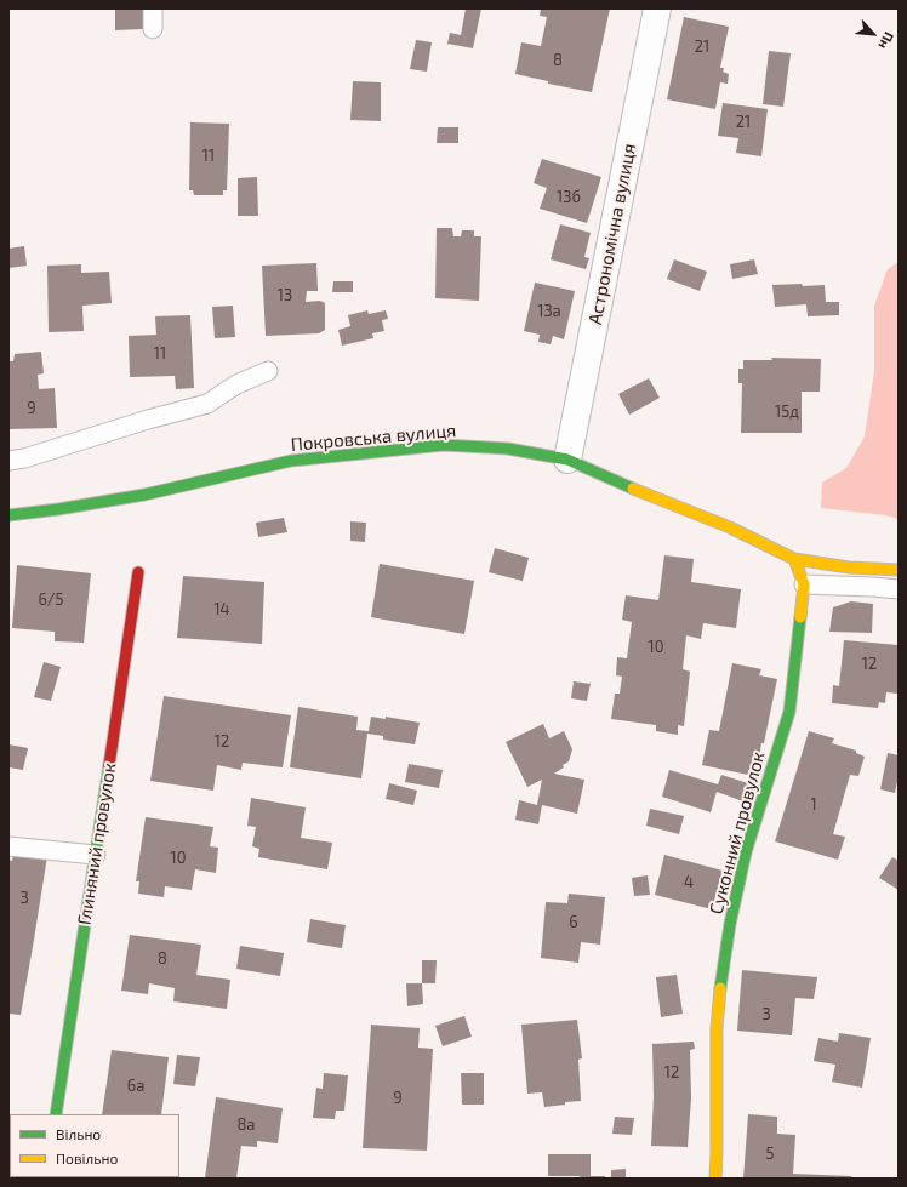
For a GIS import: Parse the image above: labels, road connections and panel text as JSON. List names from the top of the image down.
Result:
{
  "streets": {
    "street": [
      "Астрономічна вулиця",
      "Покровська вулиця",
      "Суконний провулок",
      "Глиняний провулок"
    ]
  },
  "crossings": [
    ["Астрономічна вулиця", "Покровська вулиця"],
    ["Покровська вулиця", "Суконний провулок"]
  ],
  "house_numbers": [
    "21",
    "8",
    "21",
    "11",
    "13б",
    "13",
    "13а",
    "11",
    "9",
    "15д",
    "6/5",
    "14",
    "10",
    "12",
    "12",
    "1",
    "10",
    "4",
    "3",
    "6",
    "8",
    "3",
    "12",
    "6а",
    "9",
    "8а",
    "5"
  ],
  "legend": ["Вільно", "Повільно"],
  "north": "bottom right"
}
